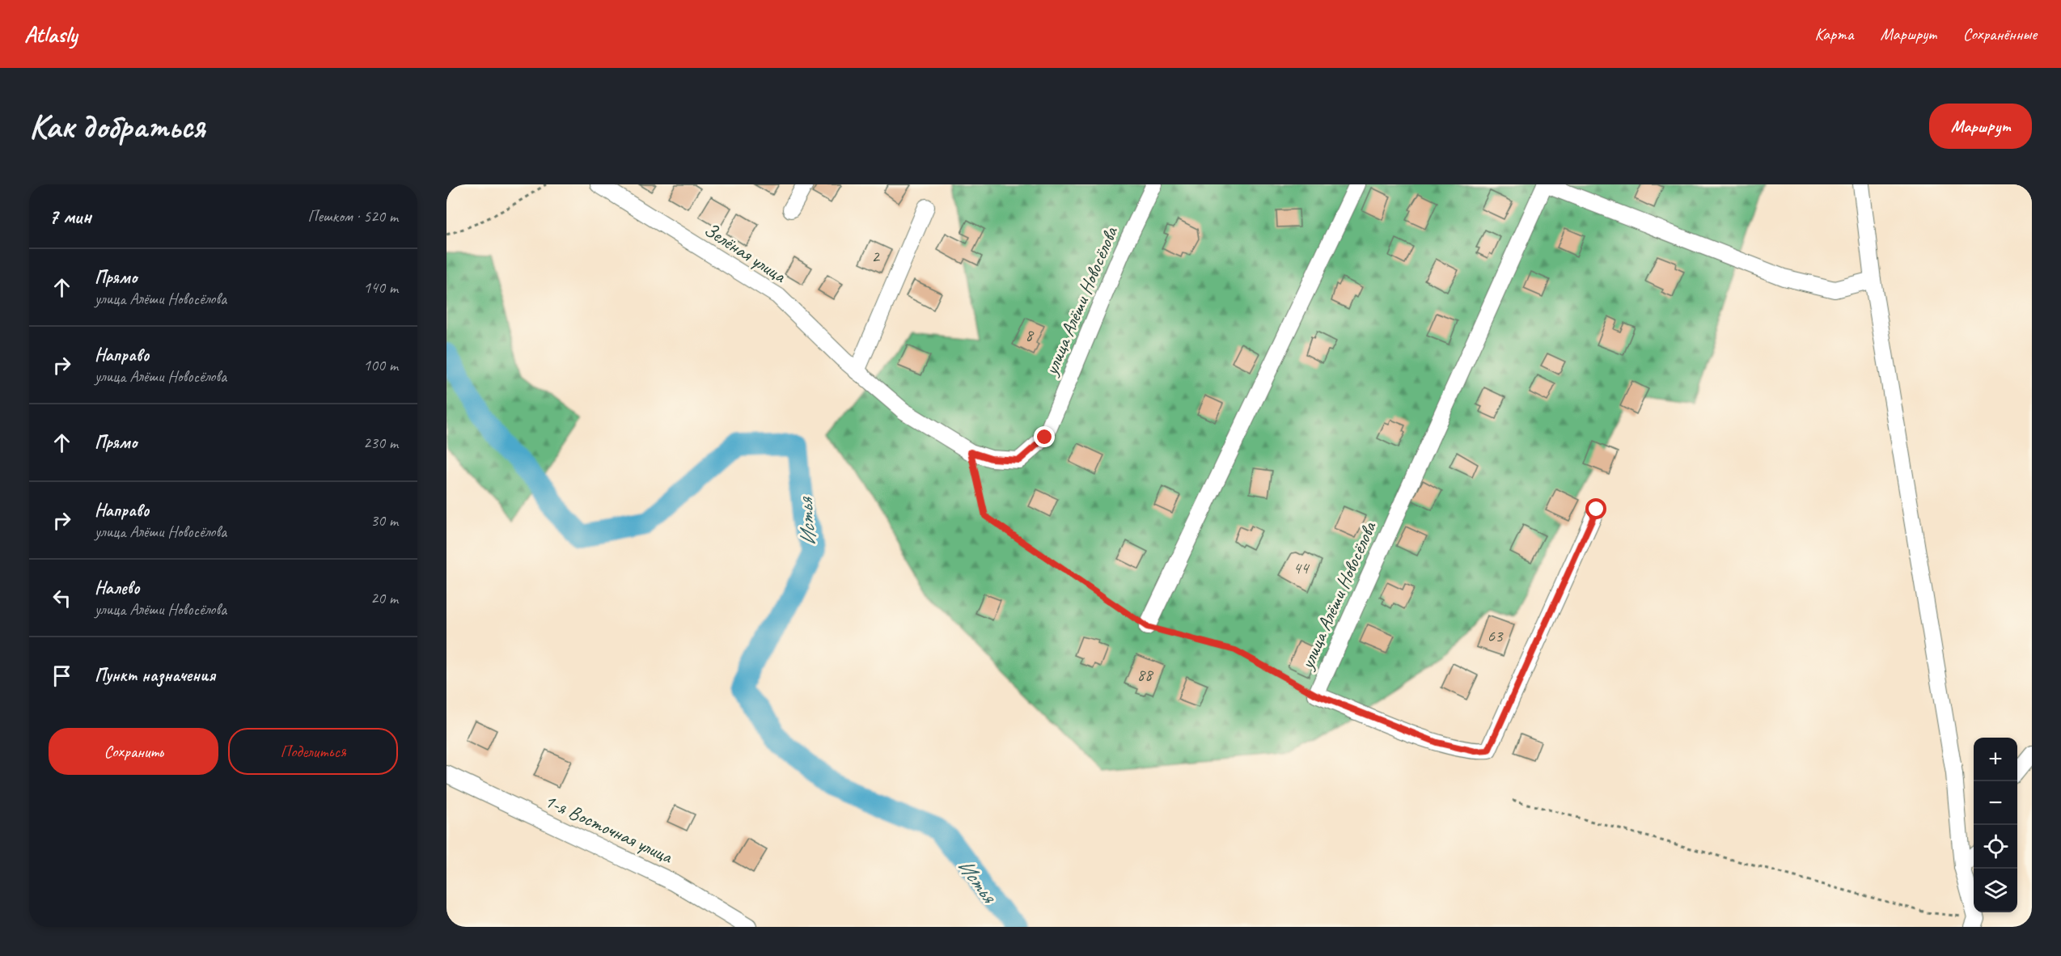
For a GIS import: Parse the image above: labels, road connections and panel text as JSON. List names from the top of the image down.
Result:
{
  "streets": {
    "street": ["Зелёная улица", "улица Алёши Новосёлова", "1-я Восточная улица"]
  },
  "crossings": [
    ["Зелёная улица", "улица Алёши Новосёлова"]
  ],
  "water": ["Истья"],
  "house_numbers": [
    "2",
    "8",
    "44",
    "63",
    "88"
  ],
  "page": {
    "header": "Atlasly",
    "nav": ["Карта", "Маршрут", "Сохранённые"],
    "buttons": [
      "Маршрут",
      ["Сохранить", "Поделиться"]
    ],
    "title": "Как добраться",
    "heading": ["7 мин", "Пешком · 520 m"],
    "list": [
      ["Прямо", "улица Алёши Новосёлова", "140 m"],
      ["Направо", "улица Алёши Новосёлова", "100 m"],
      ["Прямо", "230 m"],
      ["Направо", "улица Алёши Новосёлова", "30 m"],
      ["Налево", "улица Алёши Новосёлова", "20 m"],
      "Пункт назначения"
    ],
    "map_buttons": ["+", "−"]
  }
}
